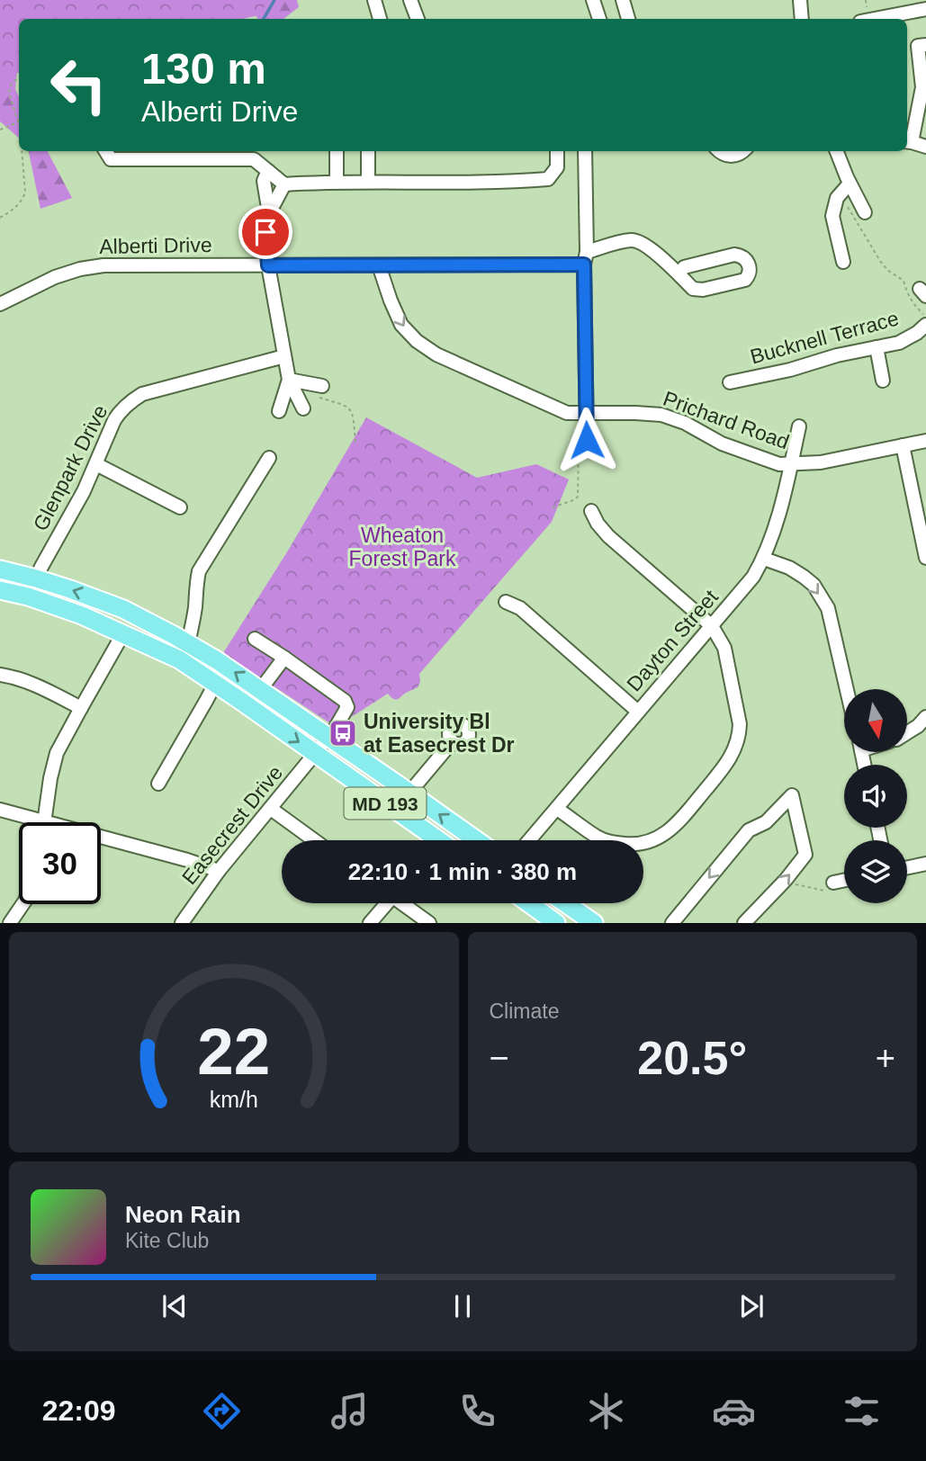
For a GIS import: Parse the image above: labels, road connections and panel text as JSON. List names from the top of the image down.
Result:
{
  "streets": {
    "main road": ["MD 193"],
    "street": [
      "Alberti Drive",
      "Bucknell Terrace",
      "Prichard Road",
      "Glenpark Drive",
      "Dayton Street",
      "Easecrest Drive"
    ]
  },
  "crossings": [
    ["Alberti Drive", "Prichard Road"],
    ["Prichard Road", "Dayton Street"],
    ["Glenpark Drive", "MD 193"],
    ["MD 193", "Easecrest Drive"]
  ],
  "one_way": ["Prichard Road"],
  "parks": ["Wheaton Forest Park"],
  "places": {
    "bus stop": ["University Bl at Easecrest Dr"]
  },
  "north": "bottom",
  "page": {
    "turn": ["130 m", "Alberti Drive"],
    "limit": "30",
    "trip": "22:10 · 1 min · 380 m",
    "tile": "Climate",
    "heat": ["−", "20.5°", "+"],
    "song": ["Neon Rain", "Kite Club"],
    "tabs": "22:09",
    "gauge": ["22", "km/h"]
  }
}
